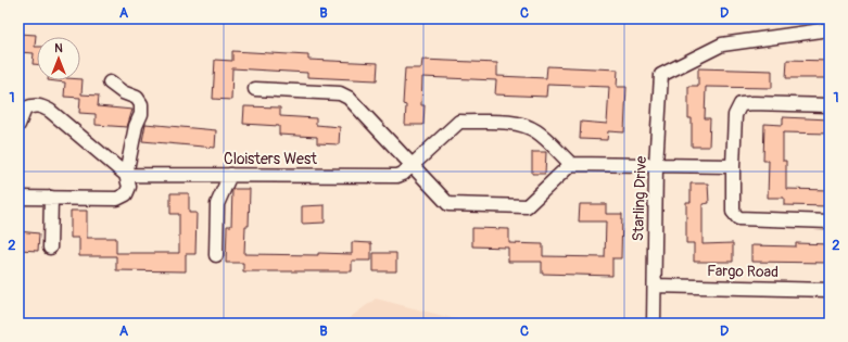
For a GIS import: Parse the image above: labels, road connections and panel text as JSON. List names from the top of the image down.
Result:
{
  "streets": {
    "street": ["Cloisters West", "Starling Drive", "Fargo Road"]
  },
  "crossings": [
    ["Starling Drive", "Fargo Road"]
  ],
  "north": "top",
  "grid": {
    "columns": [
      "A",
      "B",
      "C",
      "D"
    ],
    "rows": ["1", "2"]
  }
}
